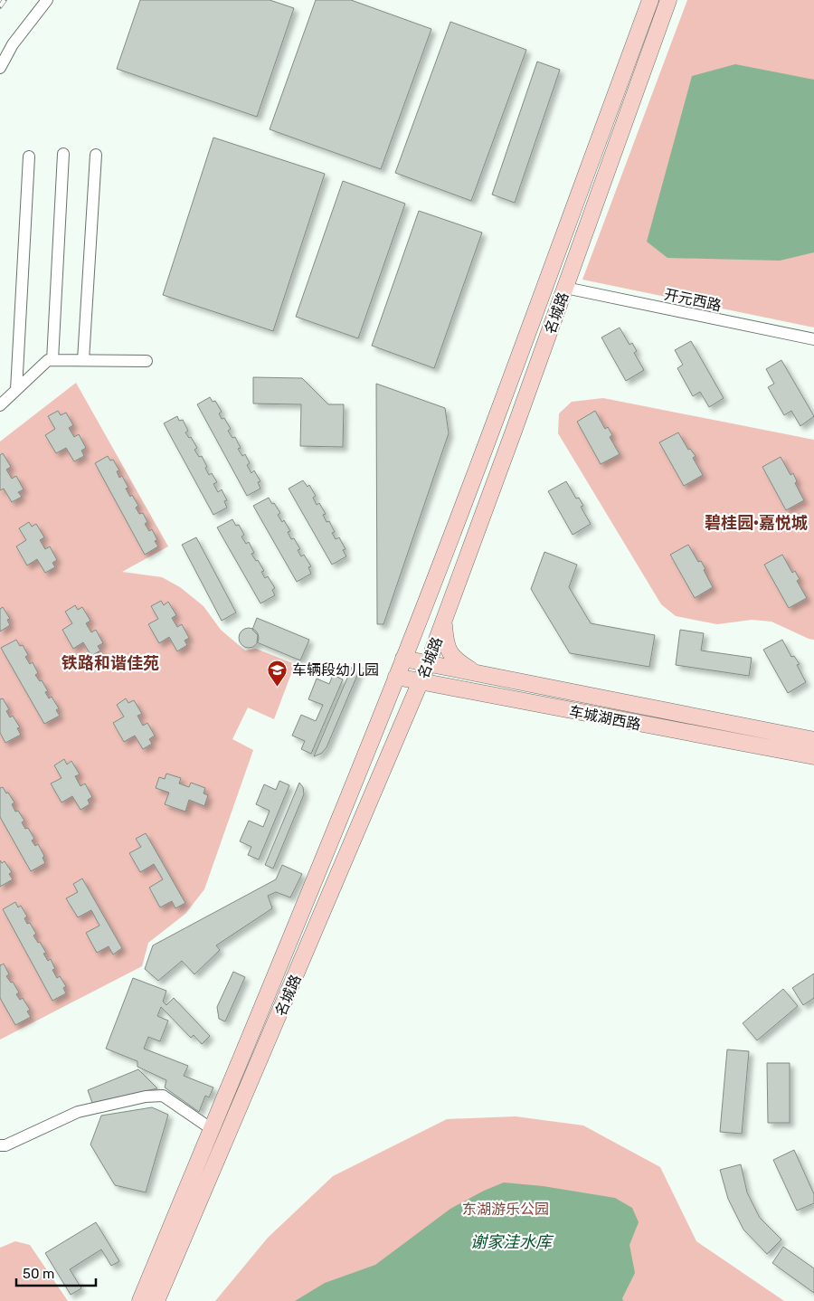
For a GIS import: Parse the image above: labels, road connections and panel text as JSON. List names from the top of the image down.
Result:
{
  "streets": {
    "main road": ["名城路", "车城湖西路"],
    "street": ["开元西路"]
  },
  "crossings": [
    ["开元西路", "名城路"],
    ["名城路", "车城湖西路"]
  ],
  "districts": ["碧桂园·嘉悦城", "铁路和谐佳苑"],
  "water": ["谢家洼水库"],
  "parks": ["东湖游乐公园"],
  "places": {
    "school or university": ["车辆段幼儿园"]
  },
  "scale_bar": "50 m"
}
